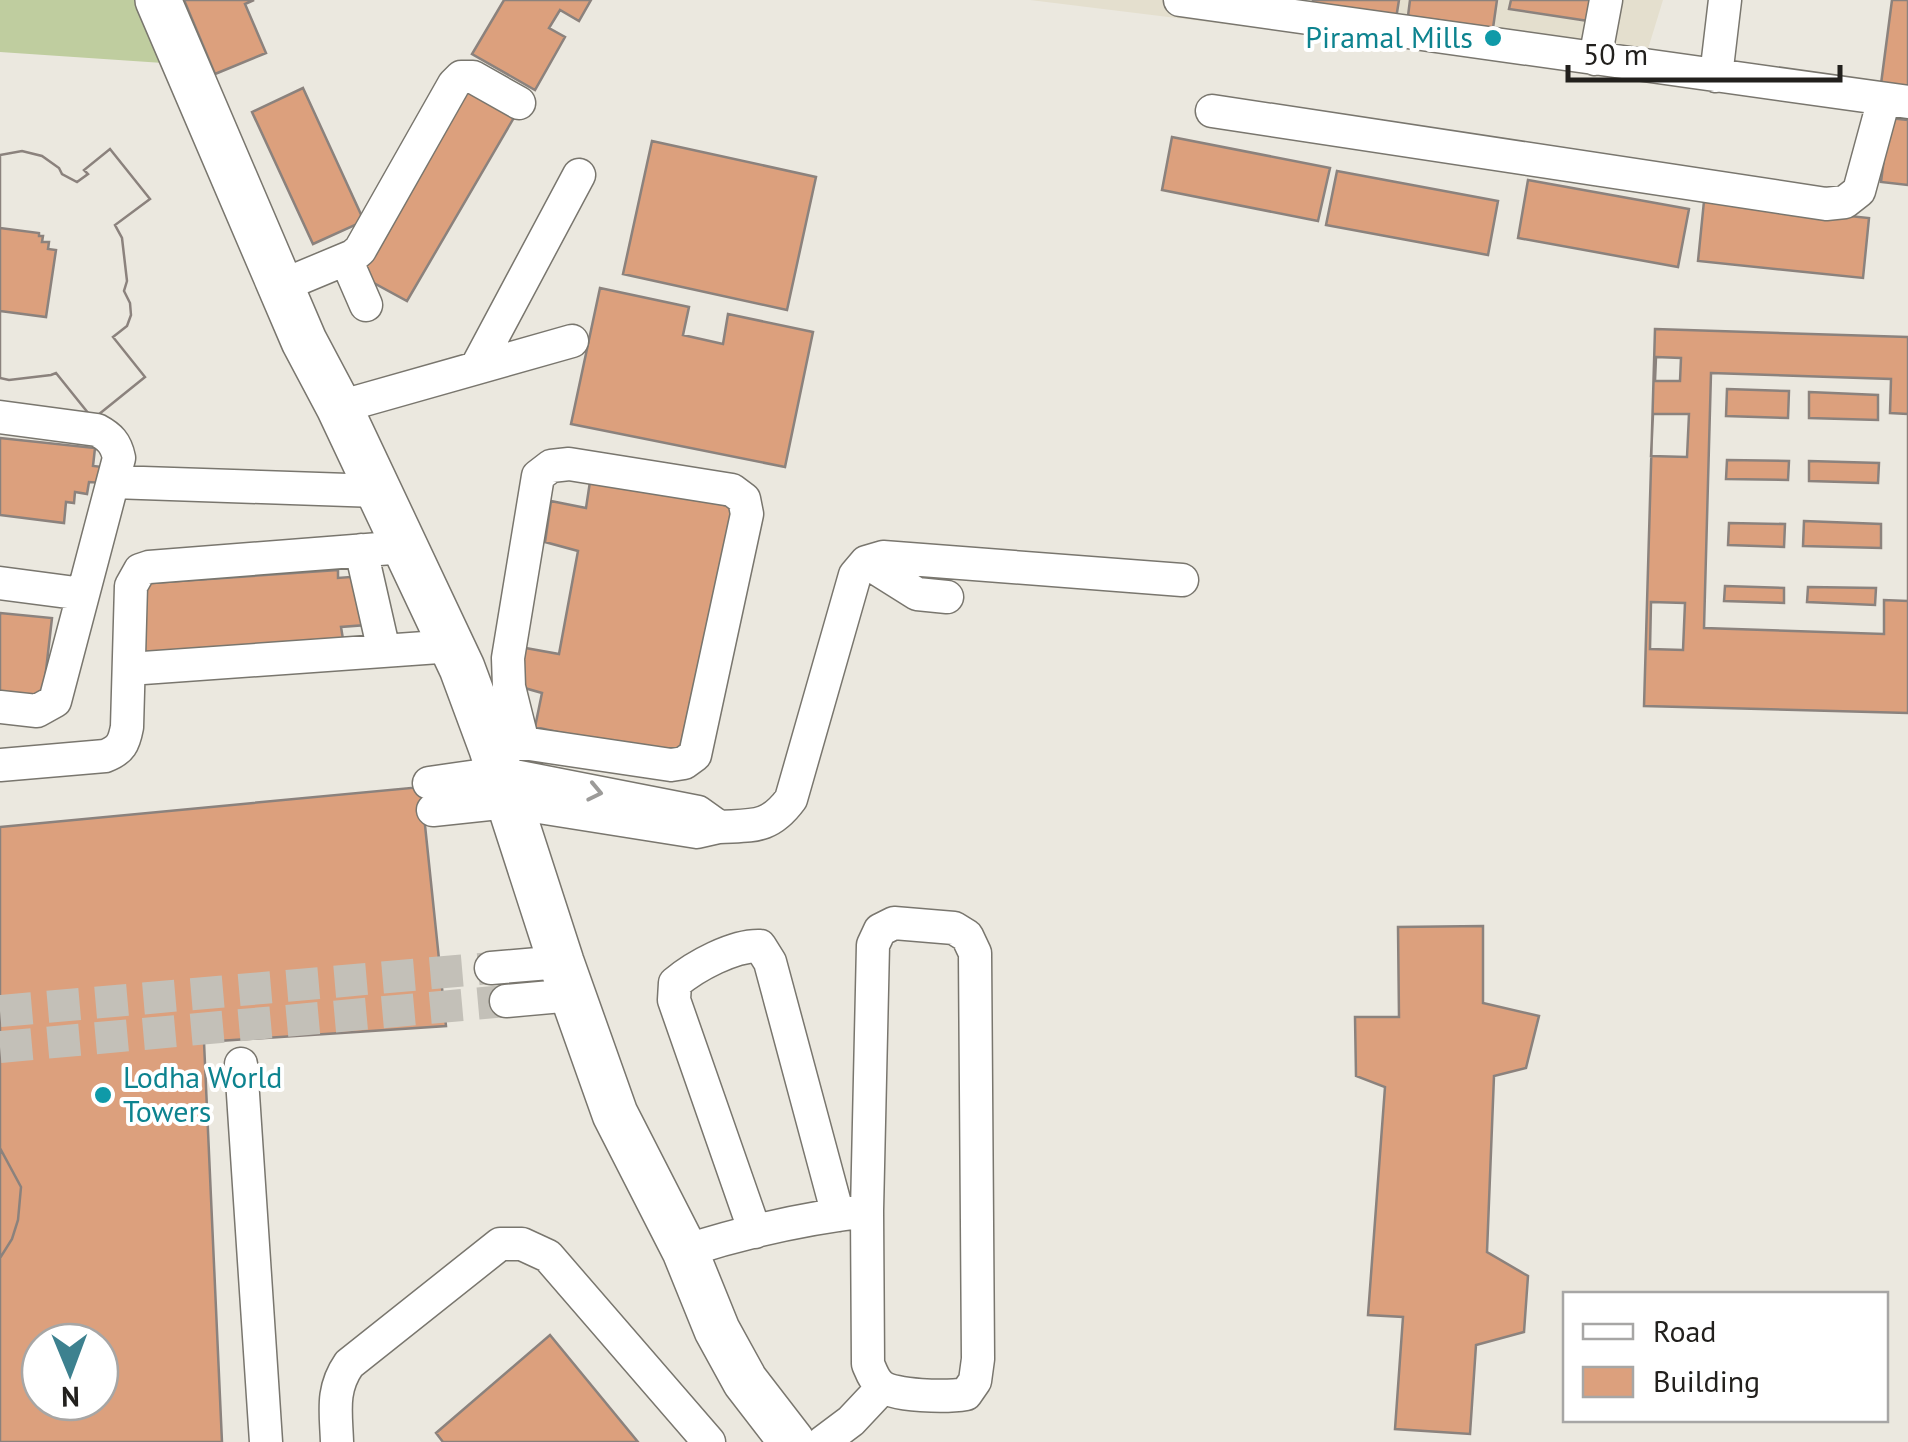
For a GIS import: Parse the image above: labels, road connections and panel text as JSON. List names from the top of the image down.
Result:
{
  "places": ["Piramal Mills", "Lodha World Towers"],
  "legend": ["Road", "Building"],
  "scale_bar": "50 m",
  "north": "bottom"
}
